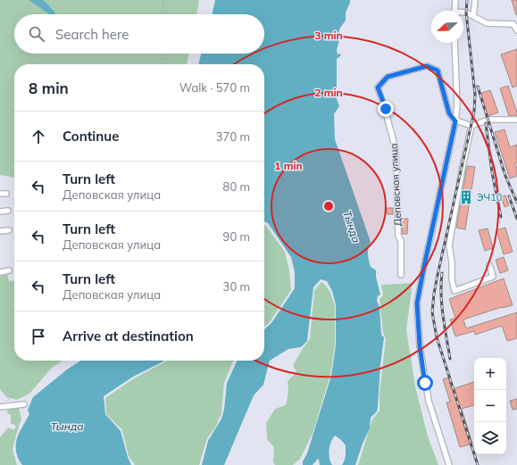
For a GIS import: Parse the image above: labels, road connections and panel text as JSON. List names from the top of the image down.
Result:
{
  "streets": {
    "street": ["Деповская улица"]
  },
  "water": ["Тында"],
  "places": {
    "building": ["ЭЧ10"]
  },
  "north": "bottom left",
  "page": {
    "search": "Search here",
    "heading": ["8 min", "Walk · 570 m"],
    "list": [
      ["Continue", "370 m"],
      ["Turn left", "Деповская улица", "80 m"],
      ["Turn left", "Деповская улица", "90 m"],
      ["Turn left", "Деповская улица", "30 m"],
      "Arrive at destination"
    ],
    "map_buttons": ["+", "−"]
  },
  "rings": ["3 min", "2 min", "1 min"]
}
